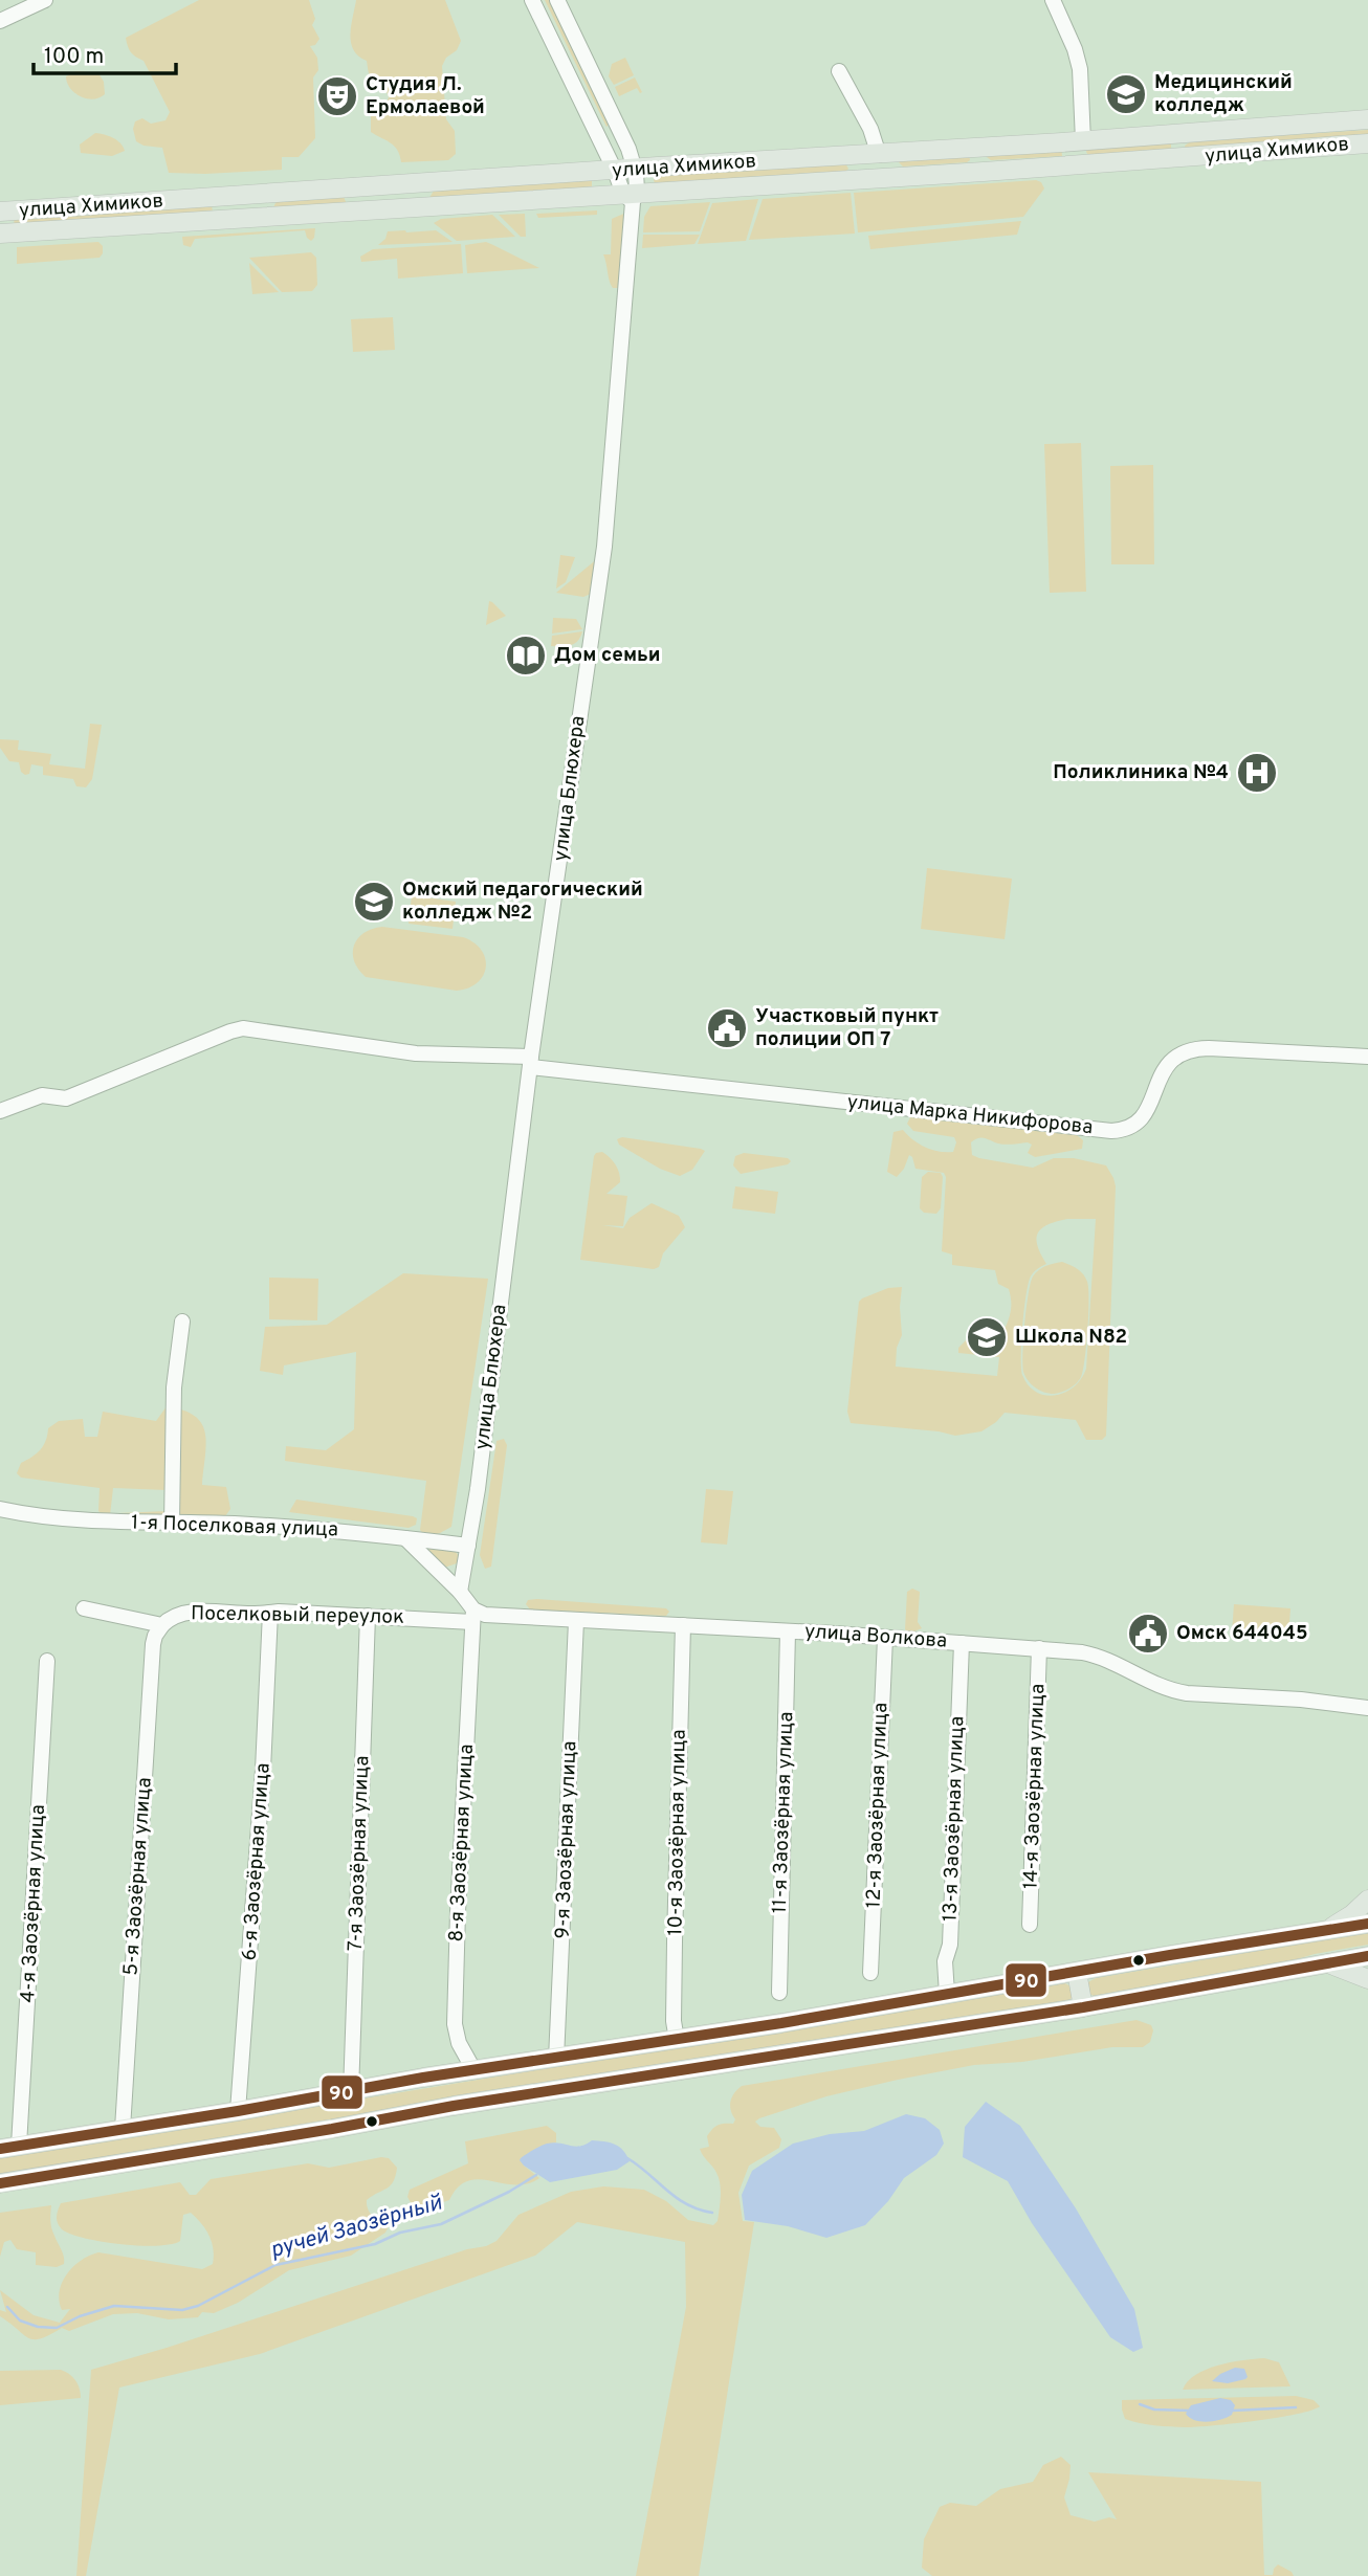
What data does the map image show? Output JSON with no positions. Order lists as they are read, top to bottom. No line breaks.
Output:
{"streets":{"main road":["улица Химиков"],"street":["улица Блюхера","улица Марка Никифорова","1-я Поселковая улица","Поселковый переулок","улица Волкова","14-я Заозёрная улица","12-я Заозёрная улица","11-я Заозёрная улица","13-я Заозёрная улица","10-я Заозёрная улица","9-я Заозёрная улица","8-я Заозёрная улица","7-я Заозёрная улица","6-я Заозёрная улица","5-я Заозёрная улица","4-я Заозёрная улица"]},"crossings":[["улица Химиков","улица Блюхера"],["улица Блюхера","улица Марка Никифорова"],["улица Блюхера","1-я Поселковая улица"],["Поселковый переулок","улица Волкова"],["Поселковый переулок","8-я Заозёрная улица"],["Поселковый переулок","7-я Заозёрная улица"],["Поселковый переулок","6-я Заозёрная улица"],["Поселковый переулок","5-я Заозёрная улица"],["улица Волкова","14-я Заозёрная улица"],["улица Волкова","12-я Заозёрная улица"],["улица Волкова","11-я Заозёрная улица"],["улица Волкова","13-я Заозёрная улица"],["улица Волкова","10-я Заозёрная улица"],["улица Волкова","9-я Заозёрная улица"],["улица Волкова","8-я Заозёрная улица"]],"water":["ручей Заозёрный"],"places":{"school or university":["Медицинский колледж","Омский педагогический колледж №2","Школа N82"],"theatre":["Студия Л. Ермолаевой"],"library":["Дом семьи"],"hospital":["Поликлиника №4"],"public building":["Участковый пункт полиции ОП 7","Омск 644045"]},"lines":["transit line 90"],"scale_bar":"100 m"}
